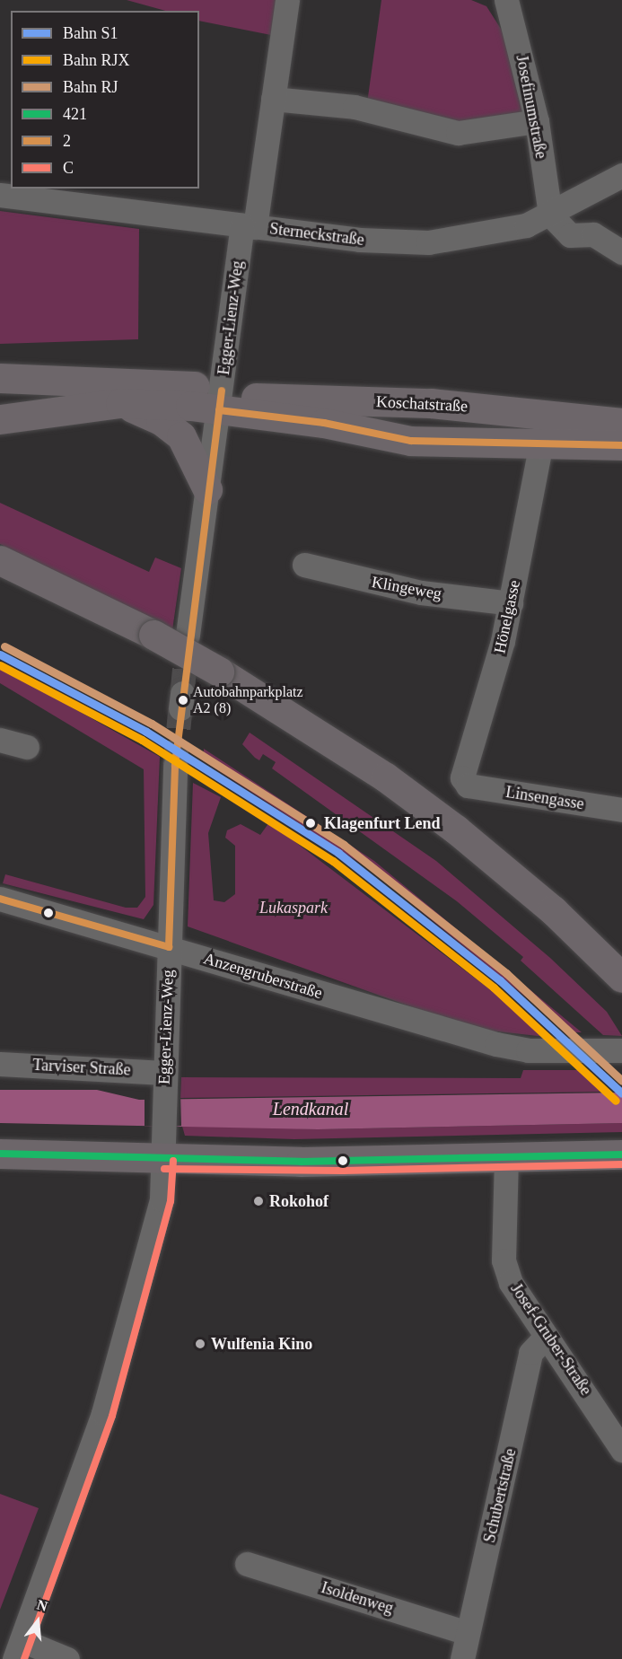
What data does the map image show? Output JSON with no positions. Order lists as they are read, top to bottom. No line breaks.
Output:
{"streets":{"main road":["Koschatstraße"],"street":["Josefinumstraße","Sterneckstraße","Egger-Lienz-Weg","Klingeweg","Hönelgasse","Linsengasse","Anzengruberstraße","Tarviser Straße","Josef-Gruber-Straße","Schubertstraße","Isoldenweg"]},"crossings":[["Josefinumstraße","Sterneckstraße"],["Sterneckstraße","Egger-Lienz-Weg"],["Egger-Lienz-Weg","Koschatstraße"],["Egger-Lienz-Weg","Anzengruberstraße"],["Egger-Lienz-Weg","Tarviser Straße"],["Koschatstraße","Hönelgasse"],["Klingeweg","Hönelgasse"],["Hönelgasse","Linsengasse"],["Josef-Gruber-Straße","Schubertstraße"],["Schubertstraße","Isoldenweg"]],"water":["Lendkanal"],"parks":["Lukaspark"],"places":["Autobahnparkplatz A2 (8)","Klagenfurt Lend","Rokohof","Wulfenia Kino"],"lines":["transit line 2","rail line RJ","rail line S1","rail line RJX","transit line 421","transit line C"],"legend":["Bahn S1","Bahn RJX","Bahn RJ","421","2","C"],"north":"top"}
